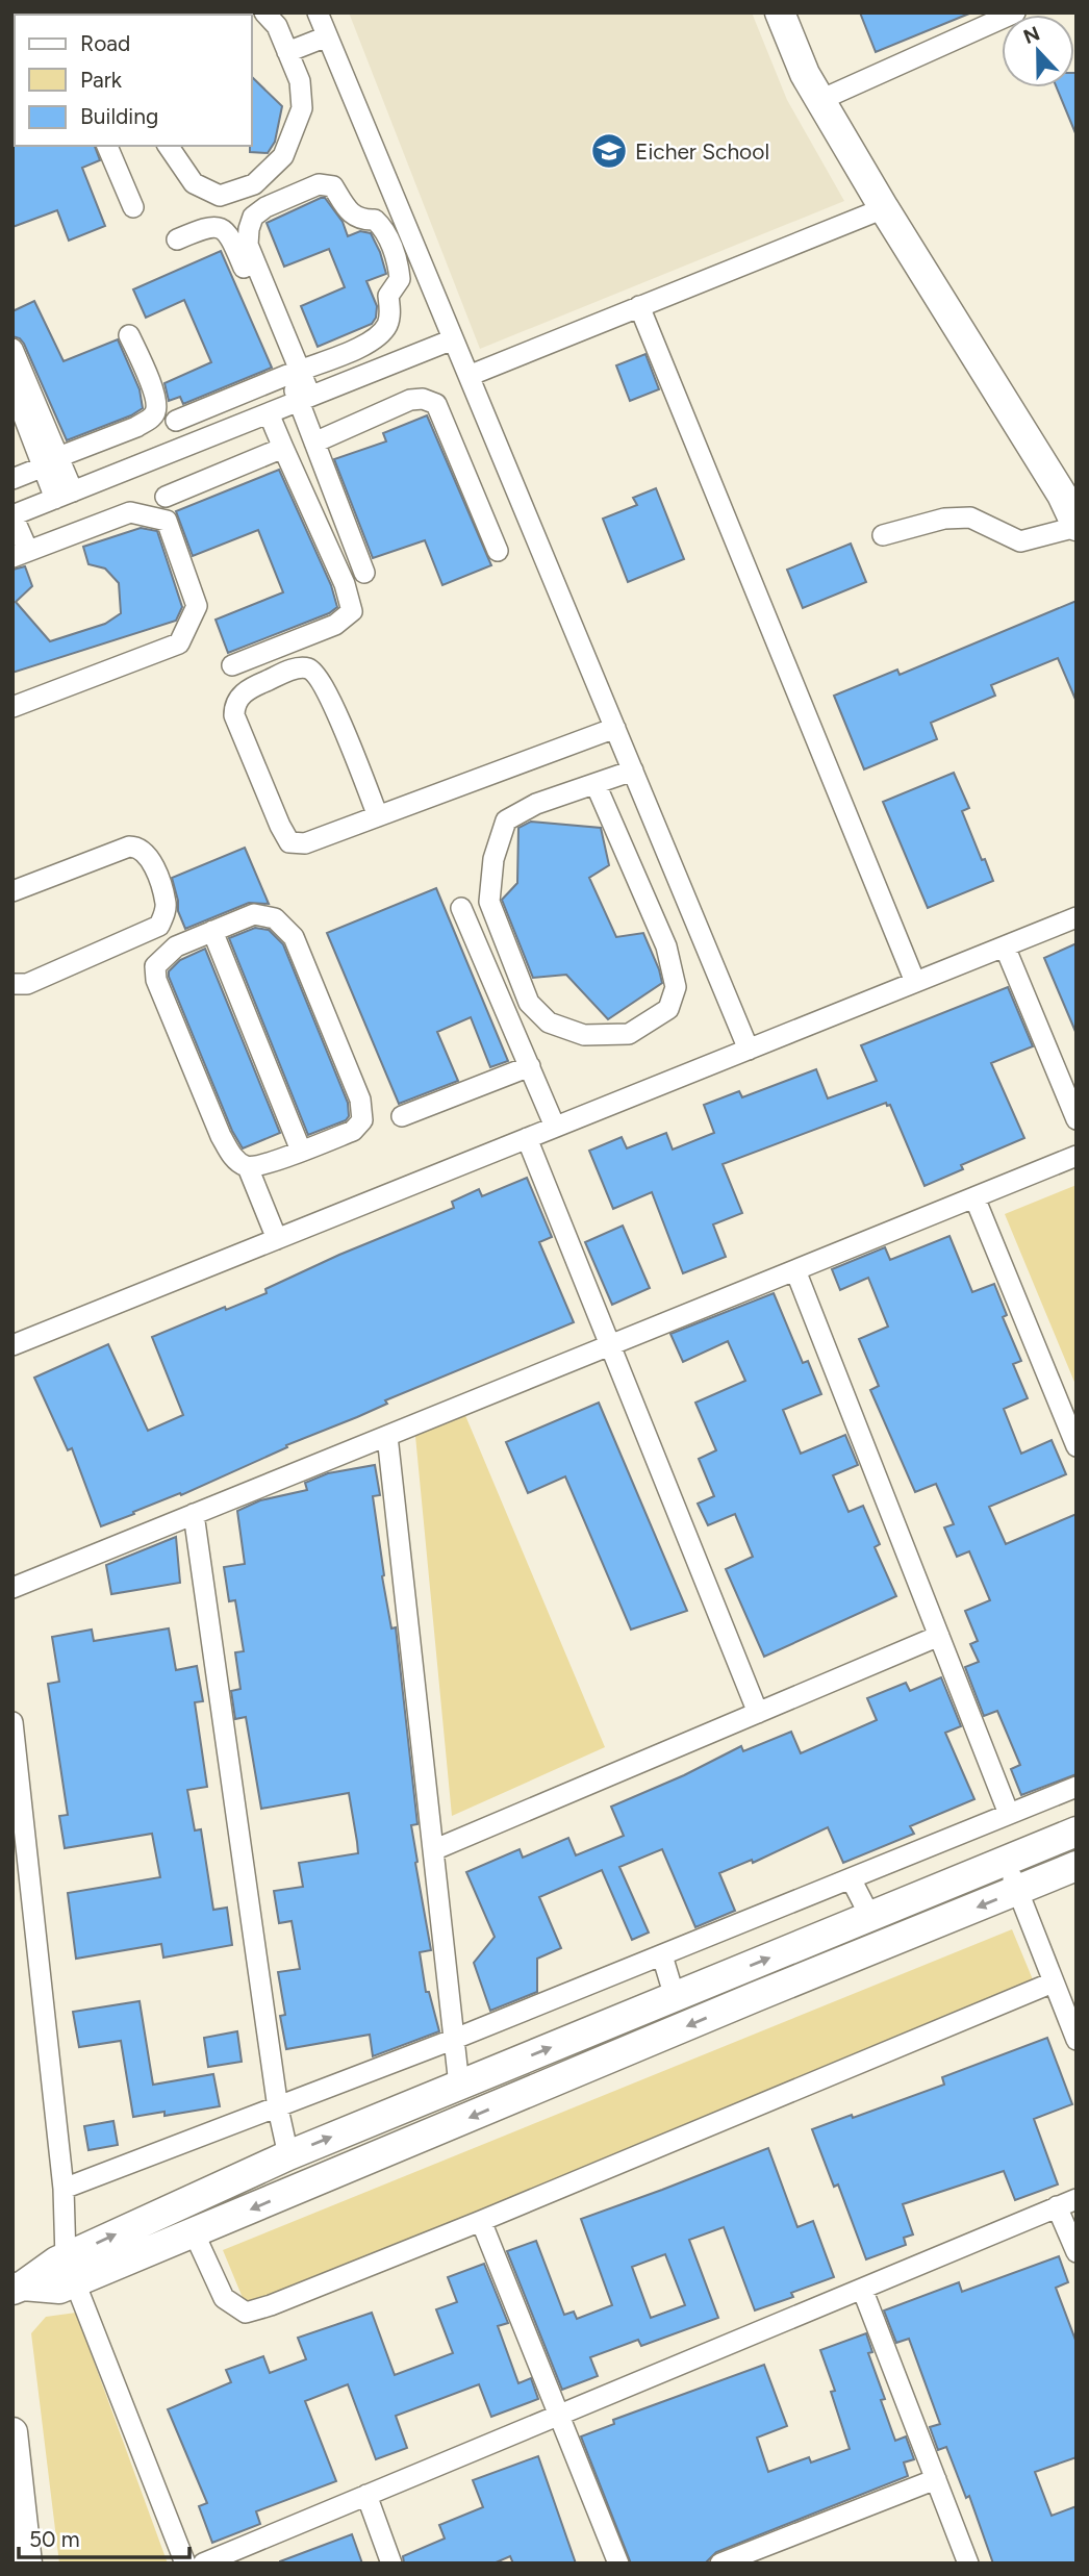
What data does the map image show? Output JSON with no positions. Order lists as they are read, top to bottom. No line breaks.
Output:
{"places":{"school or university":["Eicher School"]},"legend":["Road","Park","Building"],"scale_bar":"50 m","north":"top"}
